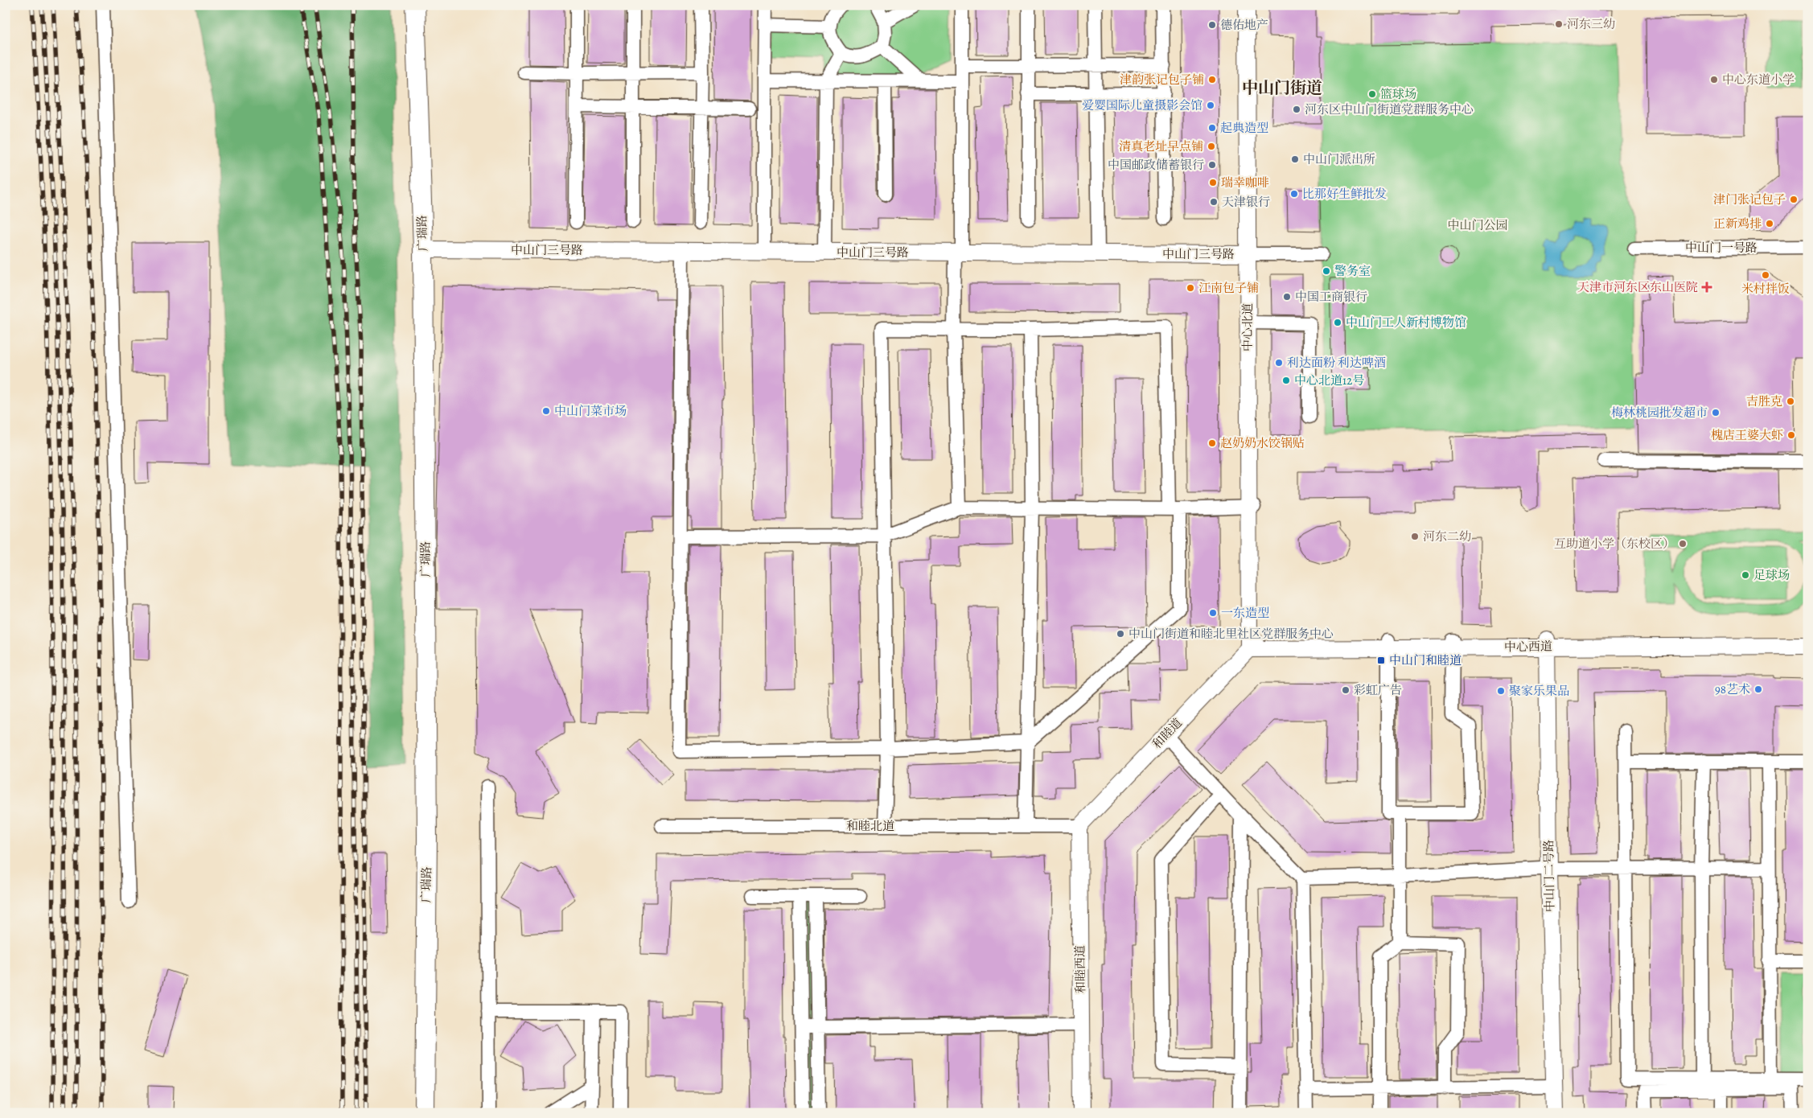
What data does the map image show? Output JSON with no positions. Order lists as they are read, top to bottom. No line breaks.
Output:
{"streets":{"main road":["广瑞路"],"street":["中山门一号路","中山门三号路","中心北道","中心西道","和睦道","和睦北道","中山门二号路","和睦西道"]},"crossings":[["广瑞路","中山门三号路"],["中山门三号路","中心北道"],["中心北道","中心西道"],["中心北道","和睦道"],["中心西道","和睦道"],["中心西道","中山门二号路"],["和睦道","和睦北道"],["和睦道","和睦西道"],["和睦北道","和睦西道"]],"districts":["中山门街道"],"parks":["中山门公园"],"places":{"other":["河东三幼","德佑地产","津韵张记包子铺","中心东道小学","篮球场","爱婴国际儿童摄影会馆","河东区中山门街道党群服务中心","起典造型","清真老址早点铺","中山门派出所","中国邮政储蓄银行","瑞幸咖啡","比那好生鲜批发","津门张记包子","天津银行","正新鸡排","警务室","米村拌饭","江南包子铺","中国工商银行","中山门工人新村博物馆","利达面粉 利达啤酒","中心北道12号","吉胜克","中山门菜市场","梅林桃园批发超市","槐店王婆大虾","赵奶奶水饺锅贴","河东二幼","互助道小学（东校区）","足球场","一东造型","中山门街道和睦北里社区党群服务中心","98艺术","彩虹广告","聚家乐果品"],"health":["天津市河东区东山医院"],"transit":["中山门和睦道"]}}
